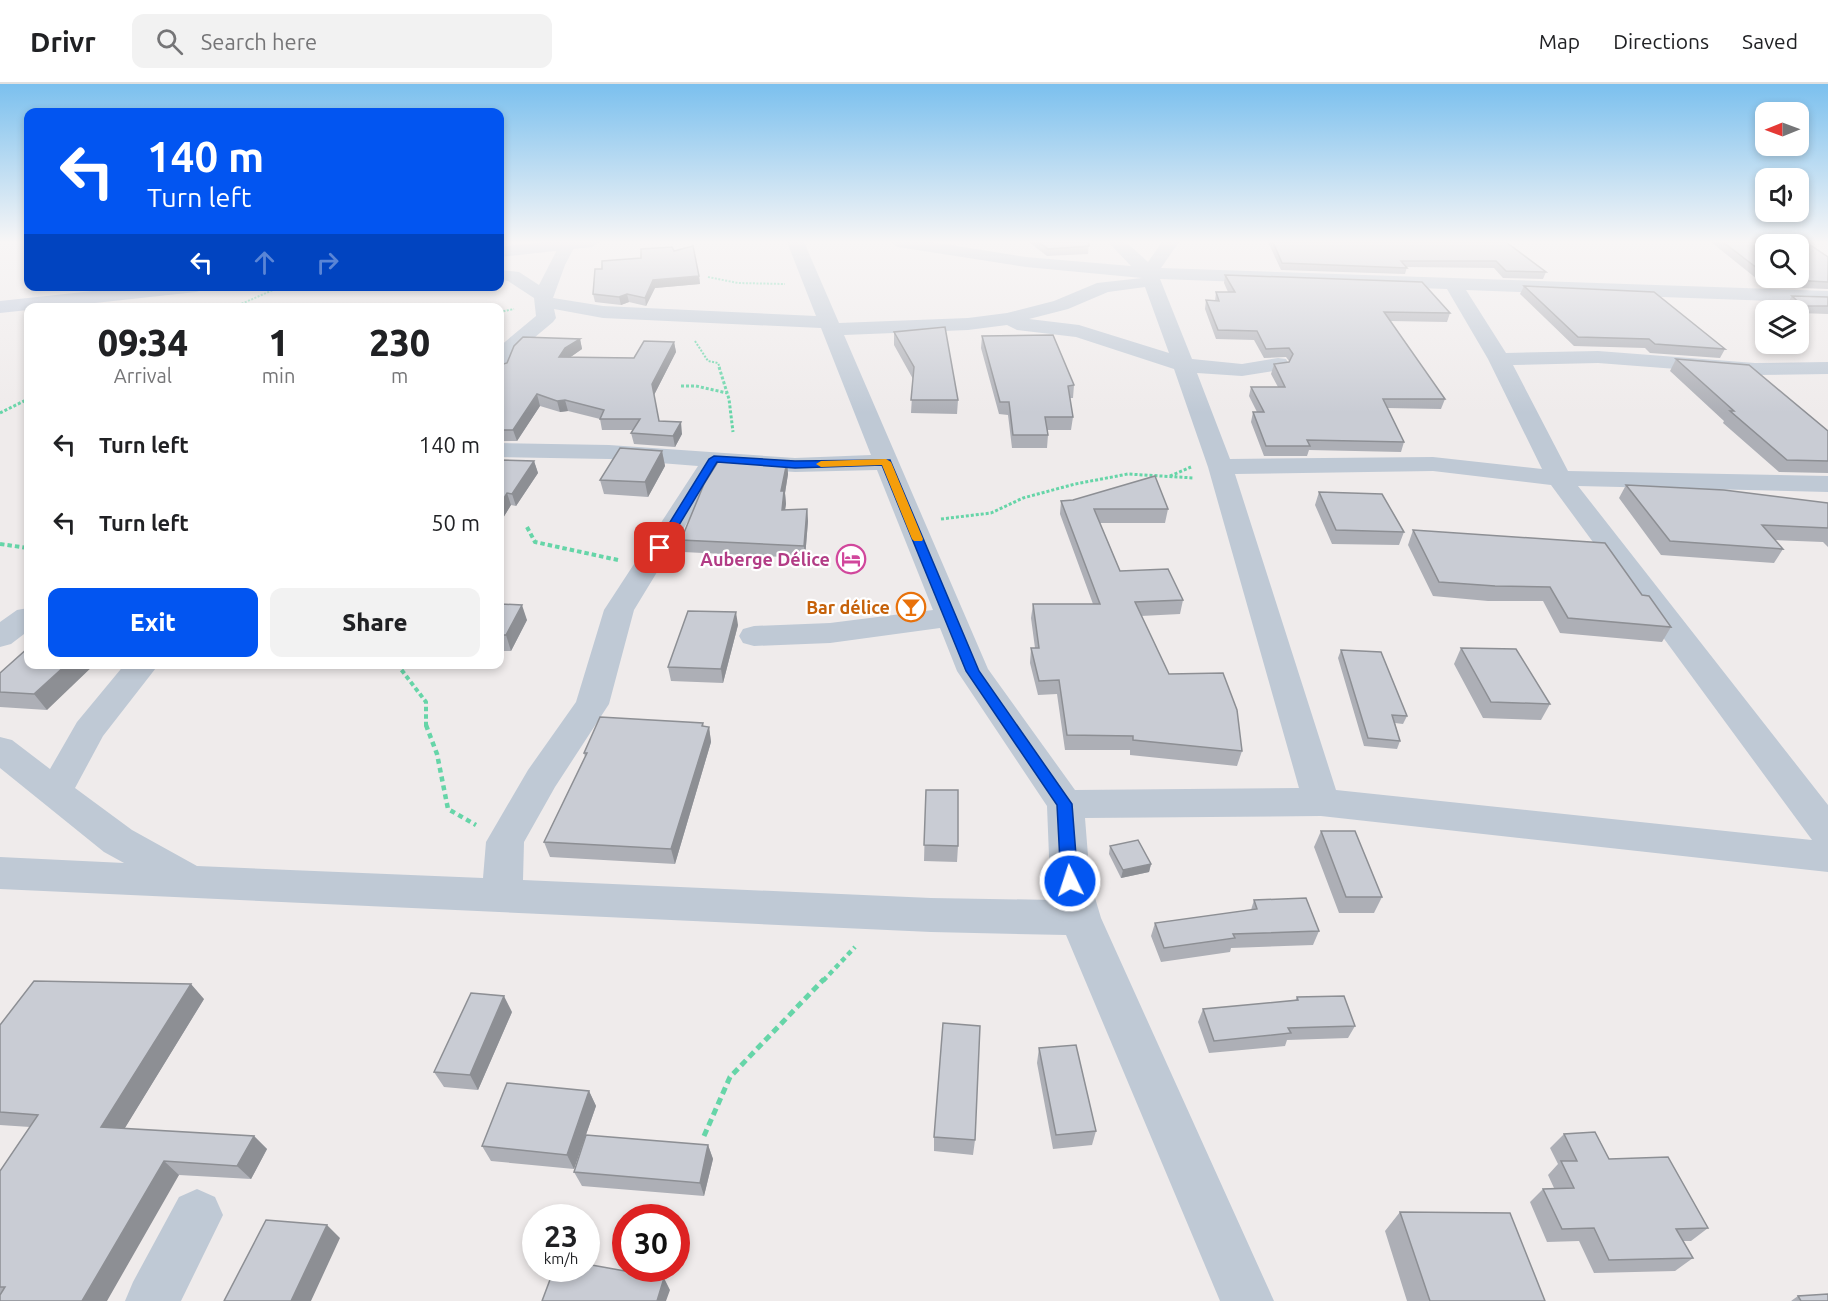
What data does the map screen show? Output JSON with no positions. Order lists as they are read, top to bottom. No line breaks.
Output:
{"places":{"hotel":["Auberge Délice"],"bar":["Bar délice"]},"north":"left","page":{"header":"Drivr","search":"Search here","nav":["Map","Directions","Saved"],"turn":["140 m","Turn left"],"eta":["09:34","Arrival","1","min","230","m"],"list":[{"name":"Turn left","value":"140 m"},{"name":"Turn left","value":"50 m"}],"buttons":["Exit","Share"],"speed":"23 km/h","limit":"30"}}
